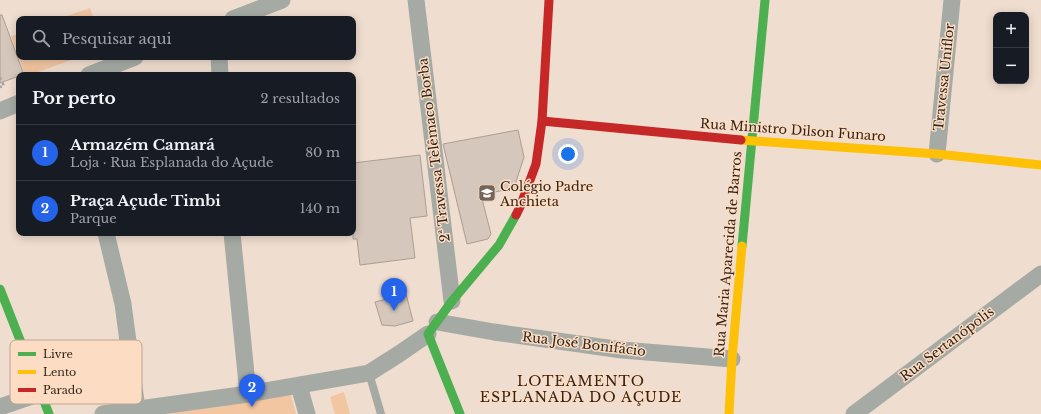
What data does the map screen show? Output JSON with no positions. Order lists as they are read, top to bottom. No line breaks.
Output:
{"streets":{"street":["Travessa Uniflor","Rua Ministro Dilson Funaro","2ª Travessa Telêmaco Borba","Rua Maria Aparecida de Barros","Rua José Bonifácio","Rua Sertanópolis"]},"crossings":[["Travessa Uniflor","Rua Ministro Dilson Funaro"],["Rua Ministro Dilson Funaro","Rua Maria Aparecida de Barros"],["Rua Maria Aparecida de Barros","Rua José Bonifácio"]],"districts":["LOTEAMENTO ESPLANADA DO AÇUDE"],"places":{"school or university":["Colégio Padre Anchieta"]},"legend":["Livre","Lento","Parado"],"page":{"map_buttons":["+","−"],"search":"Pesquisar aqui","heading":["Por perto","2 resultados"],"list":[{"mark":"1","name":"Armazém Camará","note":"Loja · Rua Esplanada do Açude","value":"80 m"},{"mark":"2","name":"Praça Açude Timbi","note":"Parque","value":"140 m"}],"pins":["1","2"]}}
